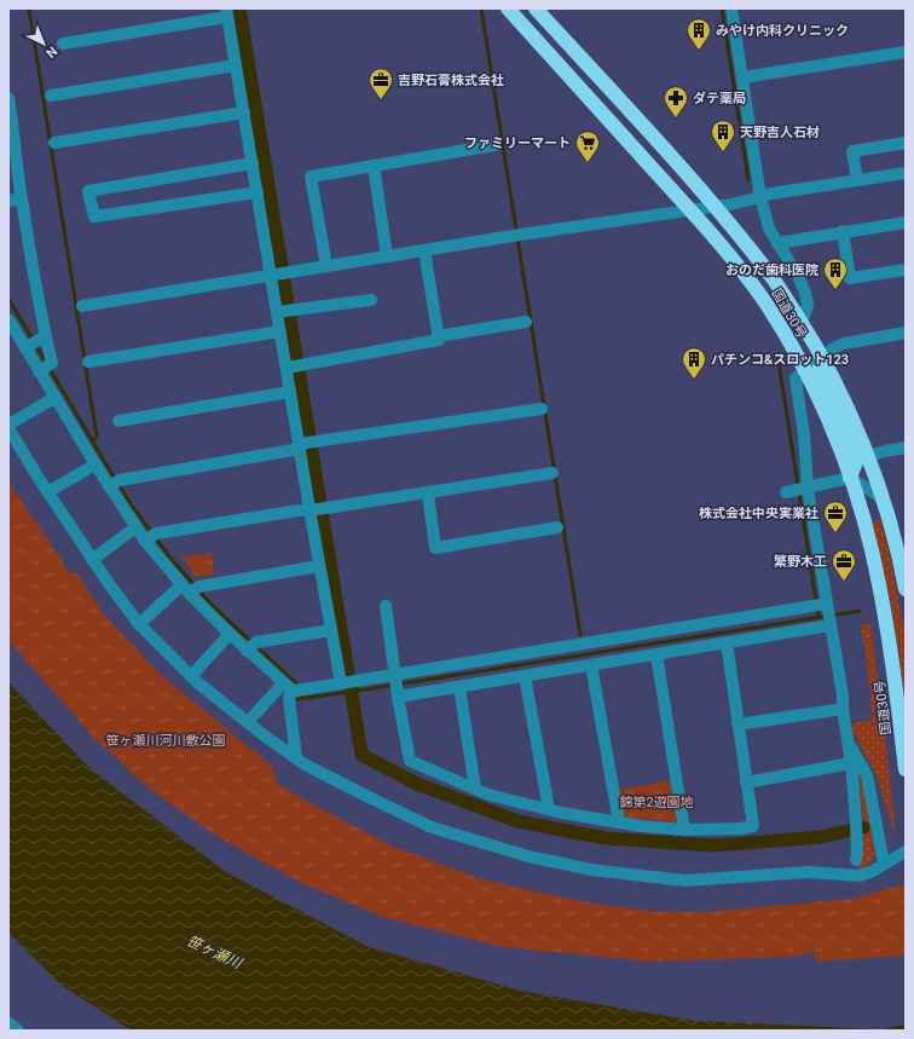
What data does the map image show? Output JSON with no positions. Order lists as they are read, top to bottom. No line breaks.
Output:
{"streets":{"highway":["国道30号"]},"water":["笹ヶ瀬川"],"parks":["笹ヶ瀬川河川敷公園","錦第2遊園地"],"places":{"building":["みやけ内科クリニック","天野吉人石材","おのだ歯科医院","パチンコ&スロット123"],"office":["吉野石膏株式会社","株式会社中央実業社","繁野木工"],"pharmacy":["ダテ薬局"],"supermarket":["ファミリーマート"]},"north":"bottom right"}
